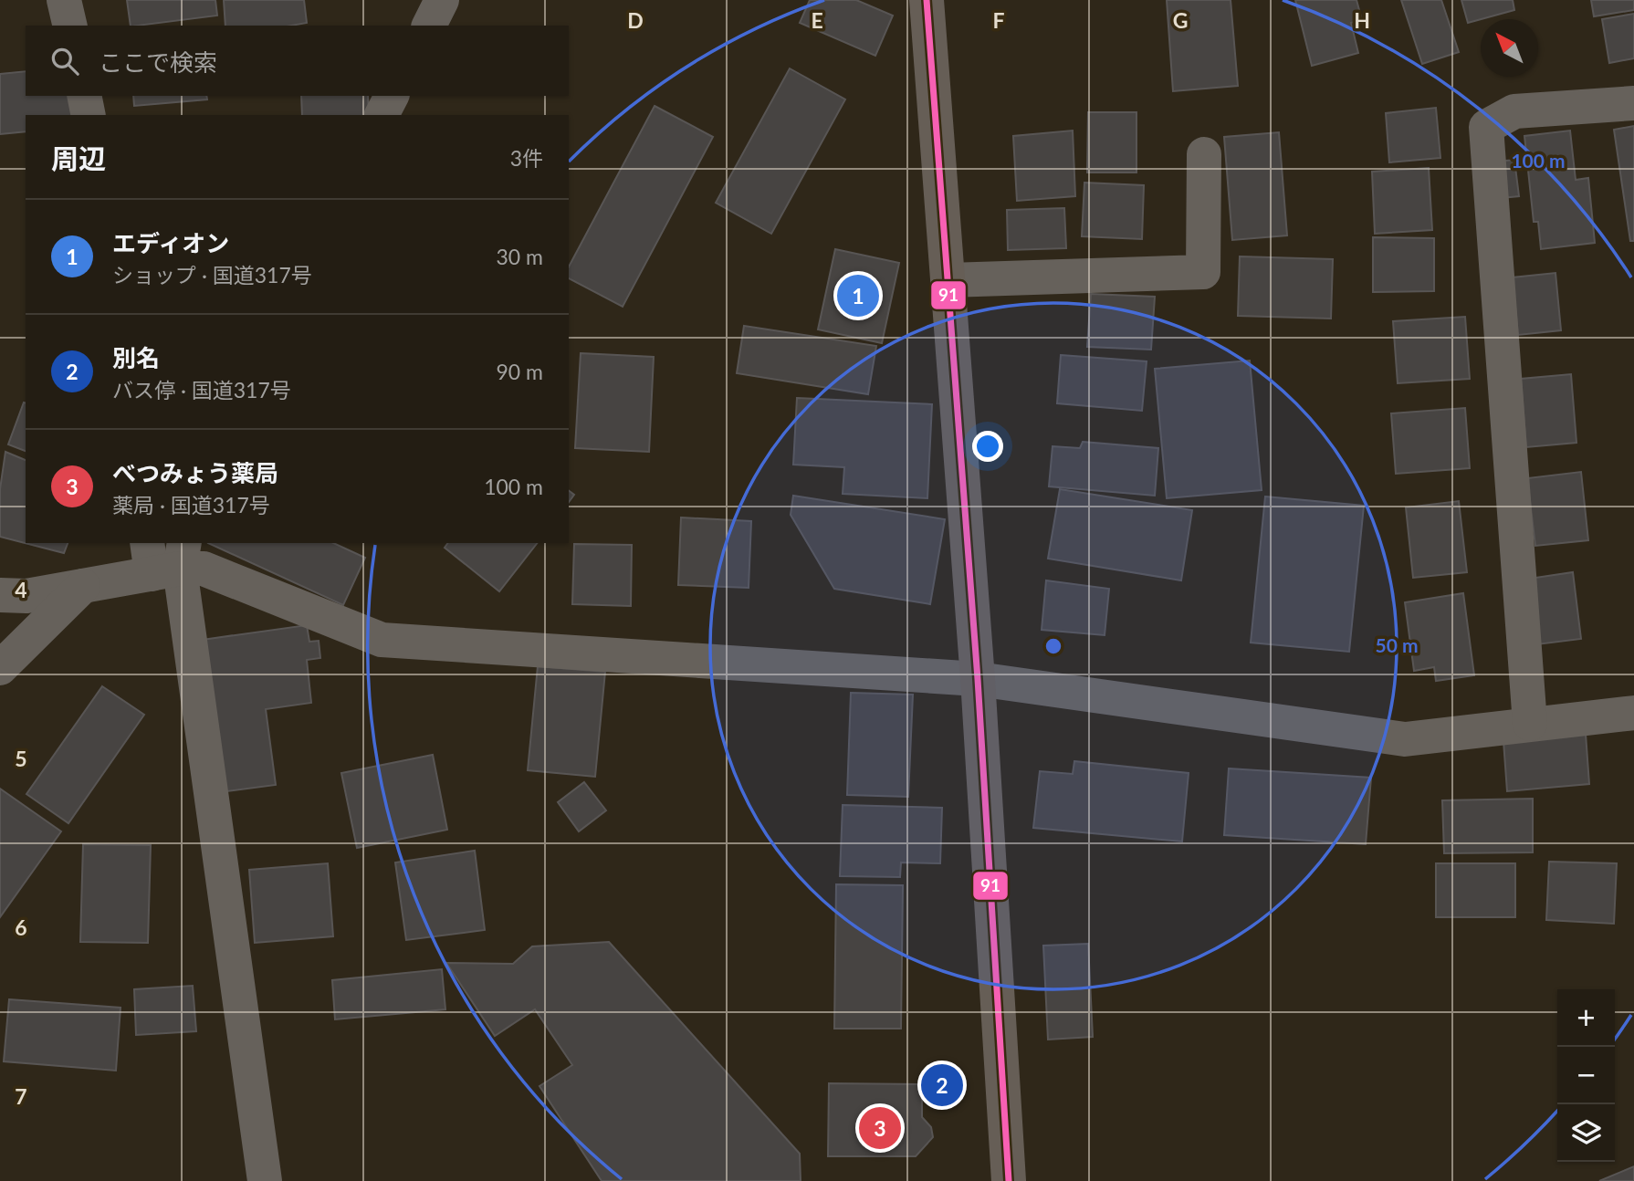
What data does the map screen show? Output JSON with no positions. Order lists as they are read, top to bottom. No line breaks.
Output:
{"lines":["transit line 91"],"north":"top left","page":{"search":"ここで検索","heading":["周辺","3件"],"list":[{"mark":"1","name":"エディオン","note":"ショップ · 国道317号","value":"30 m"},{"mark":"2","name":"別名","note":"バス停 · 国道317号","value":"90 m"},{"mark":"3","name":"べつみょう薬局","note":"薬局 · 国道317号","value":"100 m"}],"pins":["1","2","3"],"map_buttons":["+","−"]},"grid":{"columns":["D","E","F","G","H"],"rows":["4","5","6","7"]},"rings":["100 m","50 m"]}
